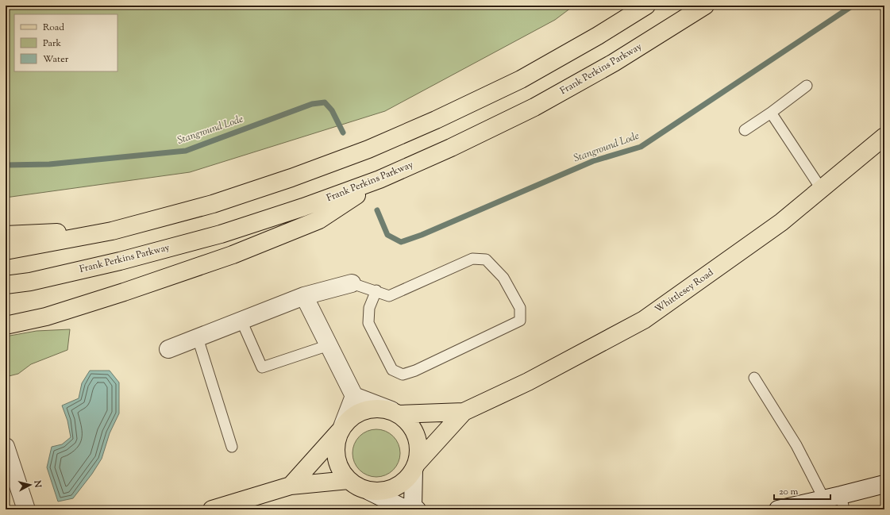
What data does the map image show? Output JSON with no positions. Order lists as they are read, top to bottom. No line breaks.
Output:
{"streets":{"main road":["Frank Perkins Parkway","Whittlesey Road"]},"water":["Stanground Lode"],"legend":["Road","Park","Water"],"scale_bar":"20 m","north":"right"}
